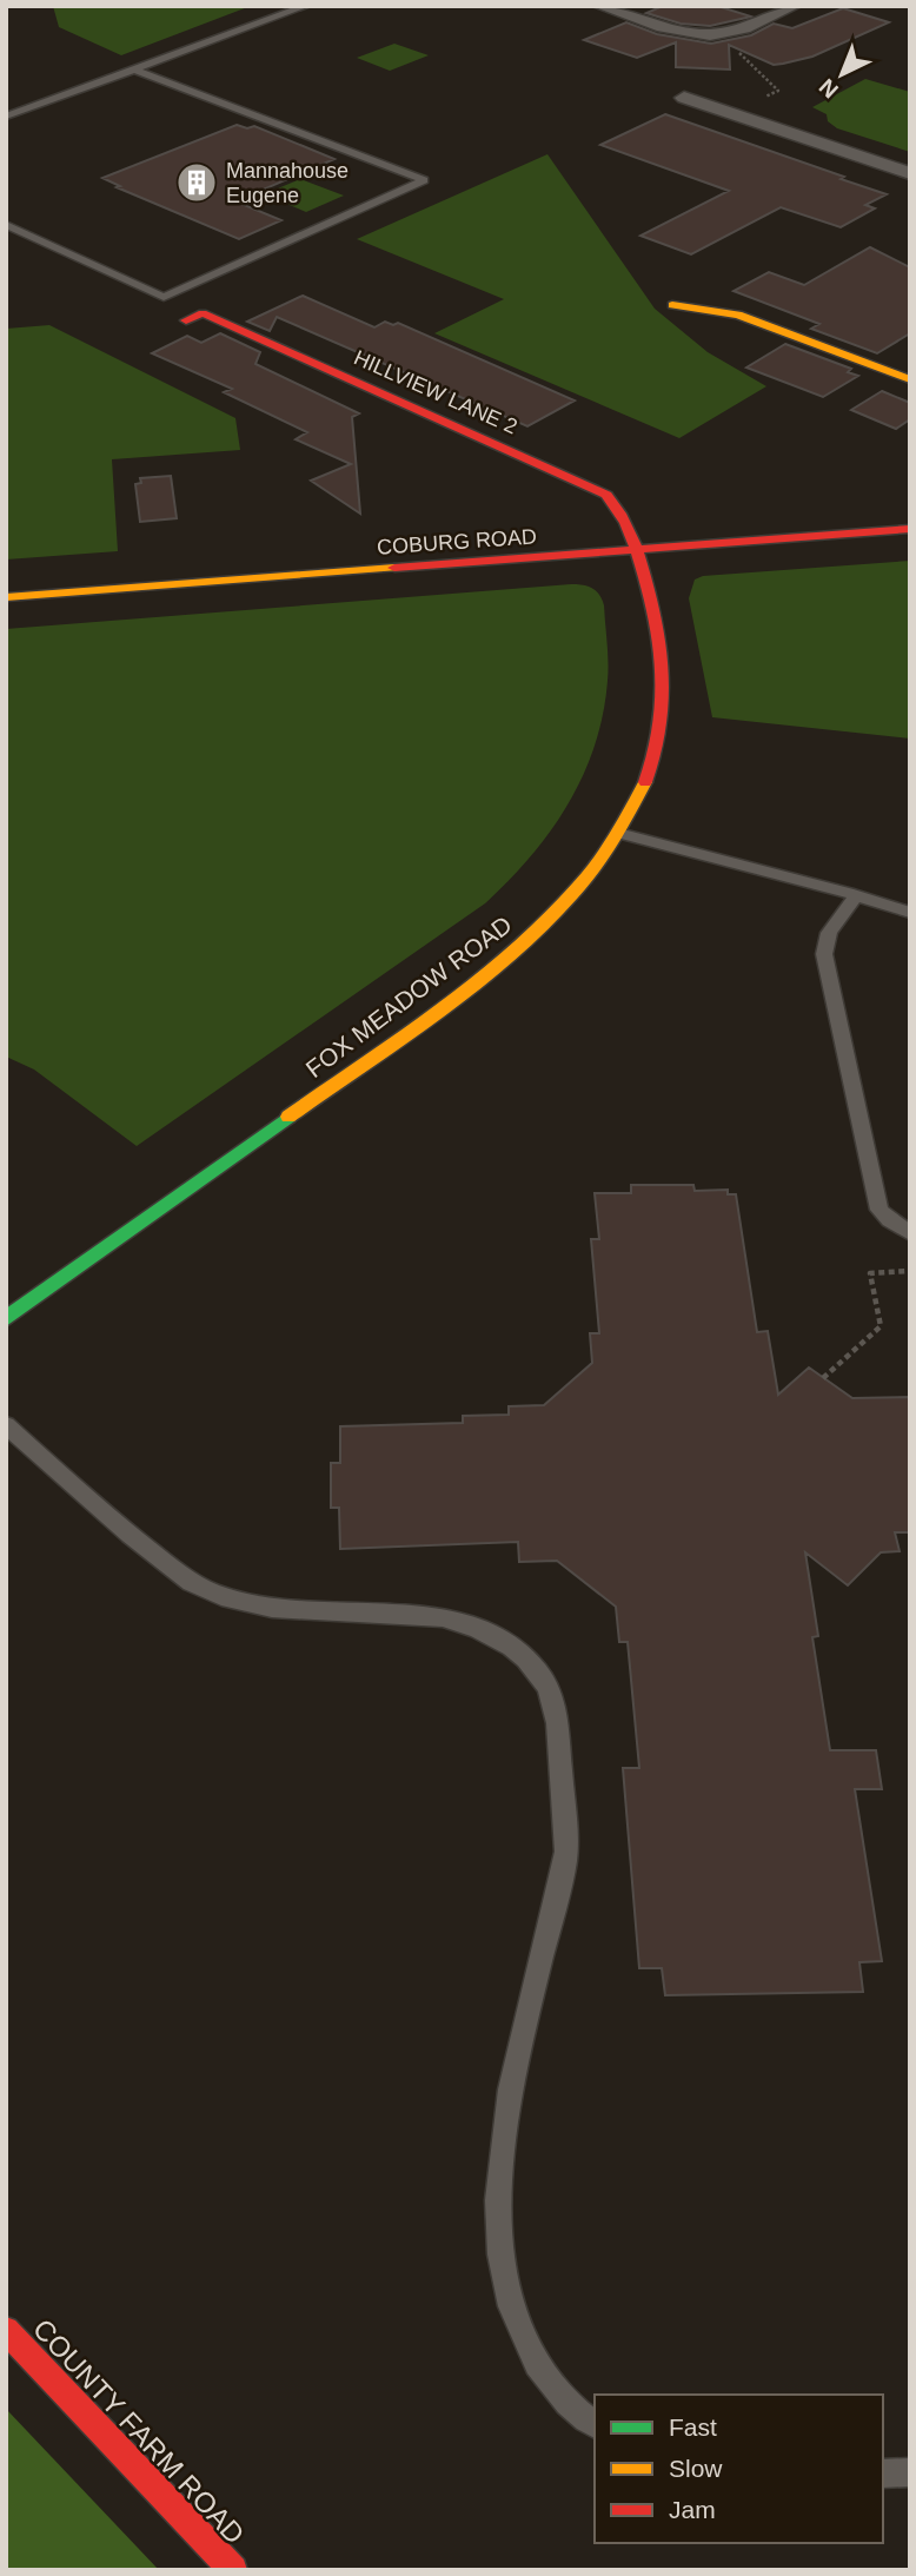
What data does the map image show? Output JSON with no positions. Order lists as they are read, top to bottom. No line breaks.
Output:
{"streets":{"street":["HILLVIEW LANE 2","COBURG ROAD","FOX MEADOW ROAD","COUNTY FARM ROAD"]},"crossings":[["HILLVIEW LANE 2","COBURG ROAD"],["HILLVIEW LANE 2","FOX MEADOW ROAD"],["COBURG ROAD","FOX MEADOW ROAD"]],"places":{"building":["Mannahouse Eugene"]},"legend":["Fast","Slow","Jam"],"north":"bottom left"}
